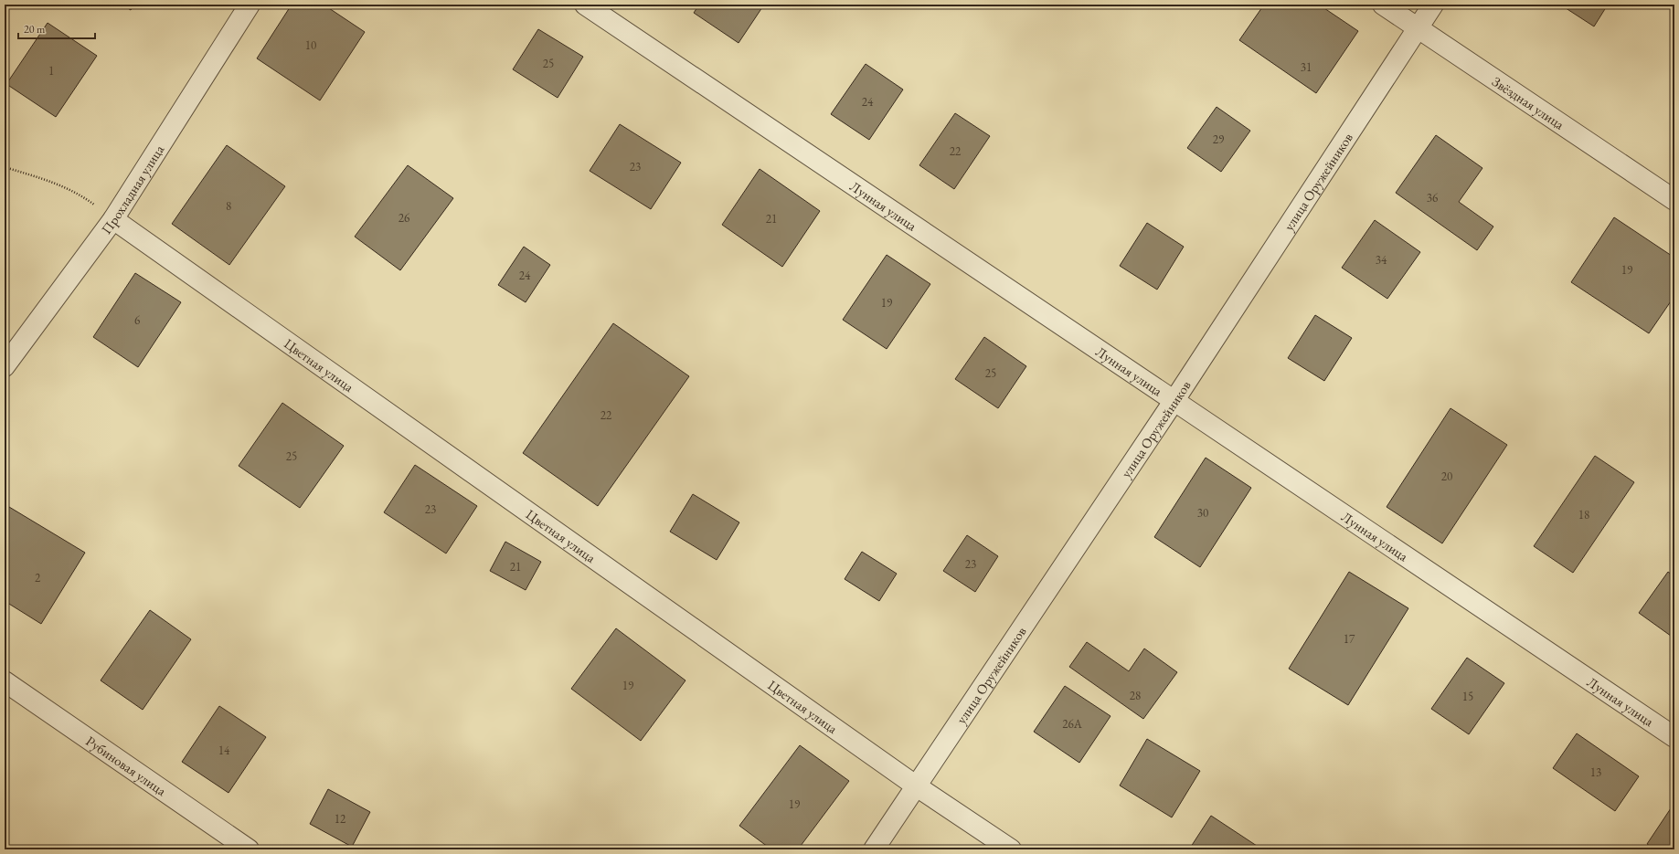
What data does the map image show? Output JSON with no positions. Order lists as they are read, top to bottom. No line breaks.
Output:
{"streets":{"street":["Звёздная улица","улица Оружейников","Прохладная улица","Лунная улица","Цветная улица","Рубиновая улица"]},"crossings":[["Звёздная улица","улица Оружейников"],["улица Оружейников","Лунная улица"],["улица Оружейников","Цветная улица"],["Прохладная улица","Цветная улица"]],"house_numbers":["10","25","31","1","24","29","22","23","36","8","26","21","34","19","24","19","6","25","22","25","20","23","30","18","23","21","2","17","19","28","15","26А","14","13","19","12"],"scale_bar":"20 m"}
